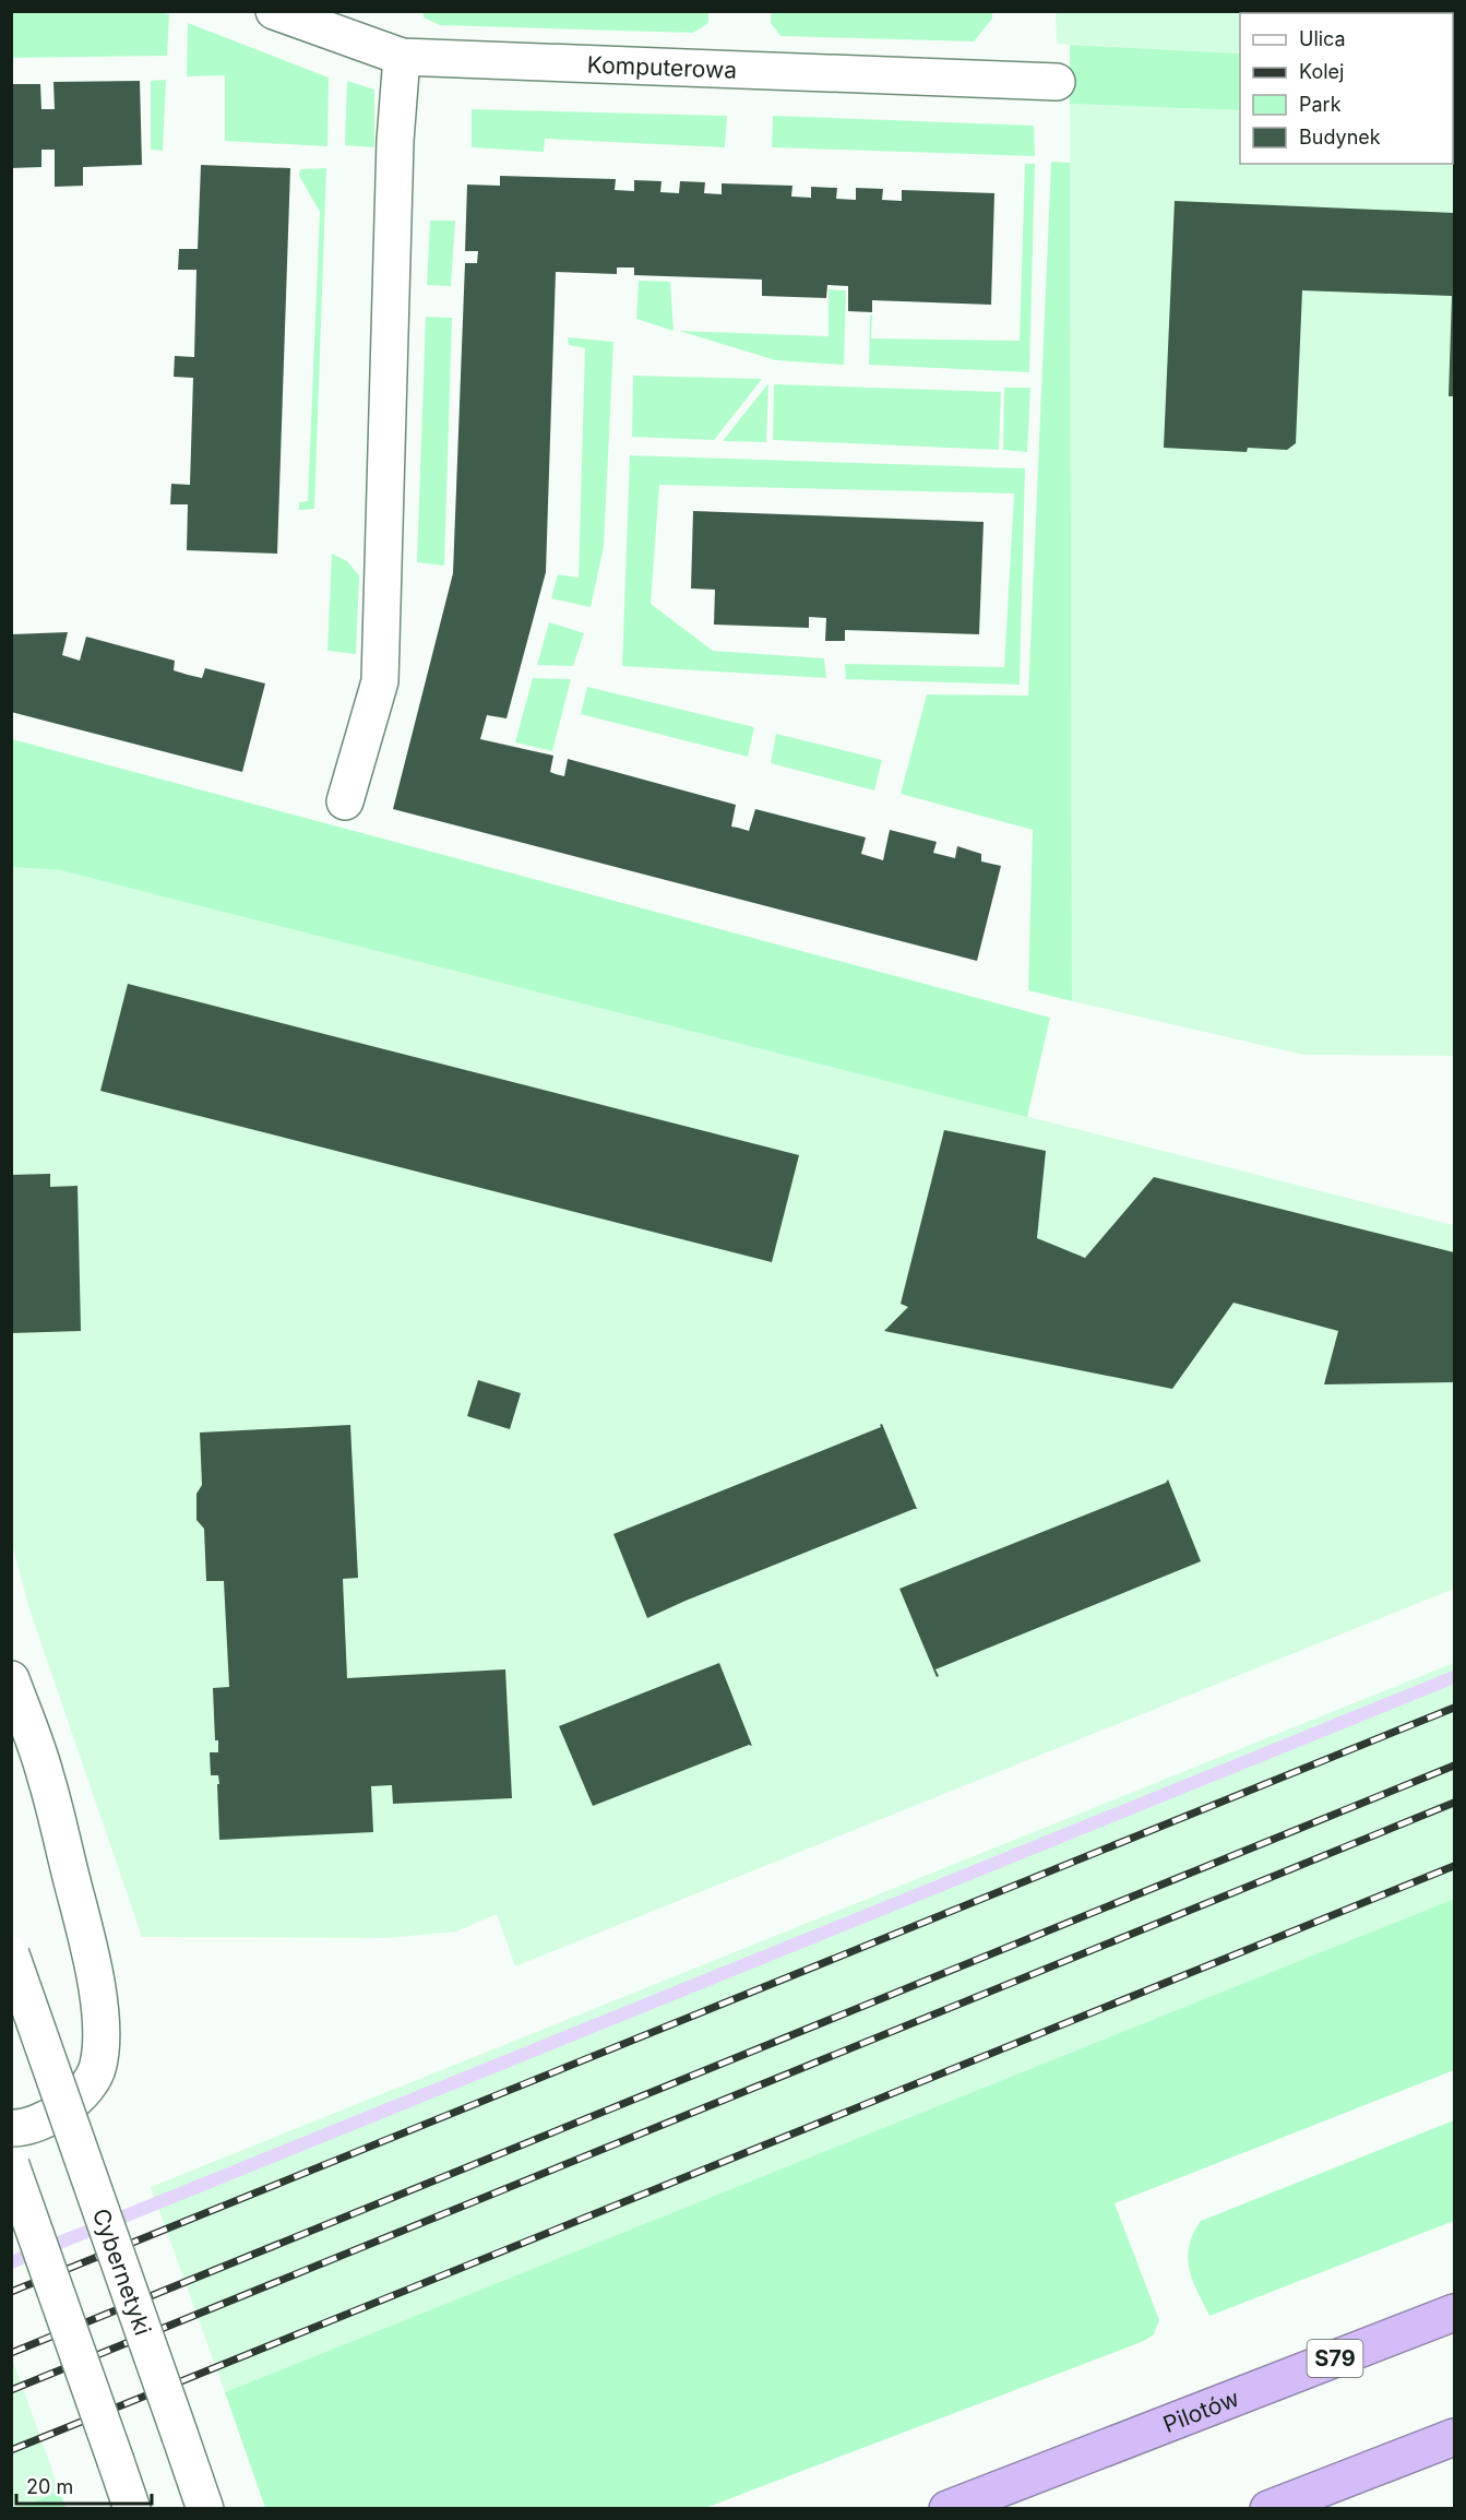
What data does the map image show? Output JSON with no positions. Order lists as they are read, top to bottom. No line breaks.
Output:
{"streets":{"highway":["S79","Pilotów"],"street":["Komputerowa","Cybernetyki"]},"legend":["Ulica","Kolej","Park","Budynek"],"scale_bar":"20 m"}
